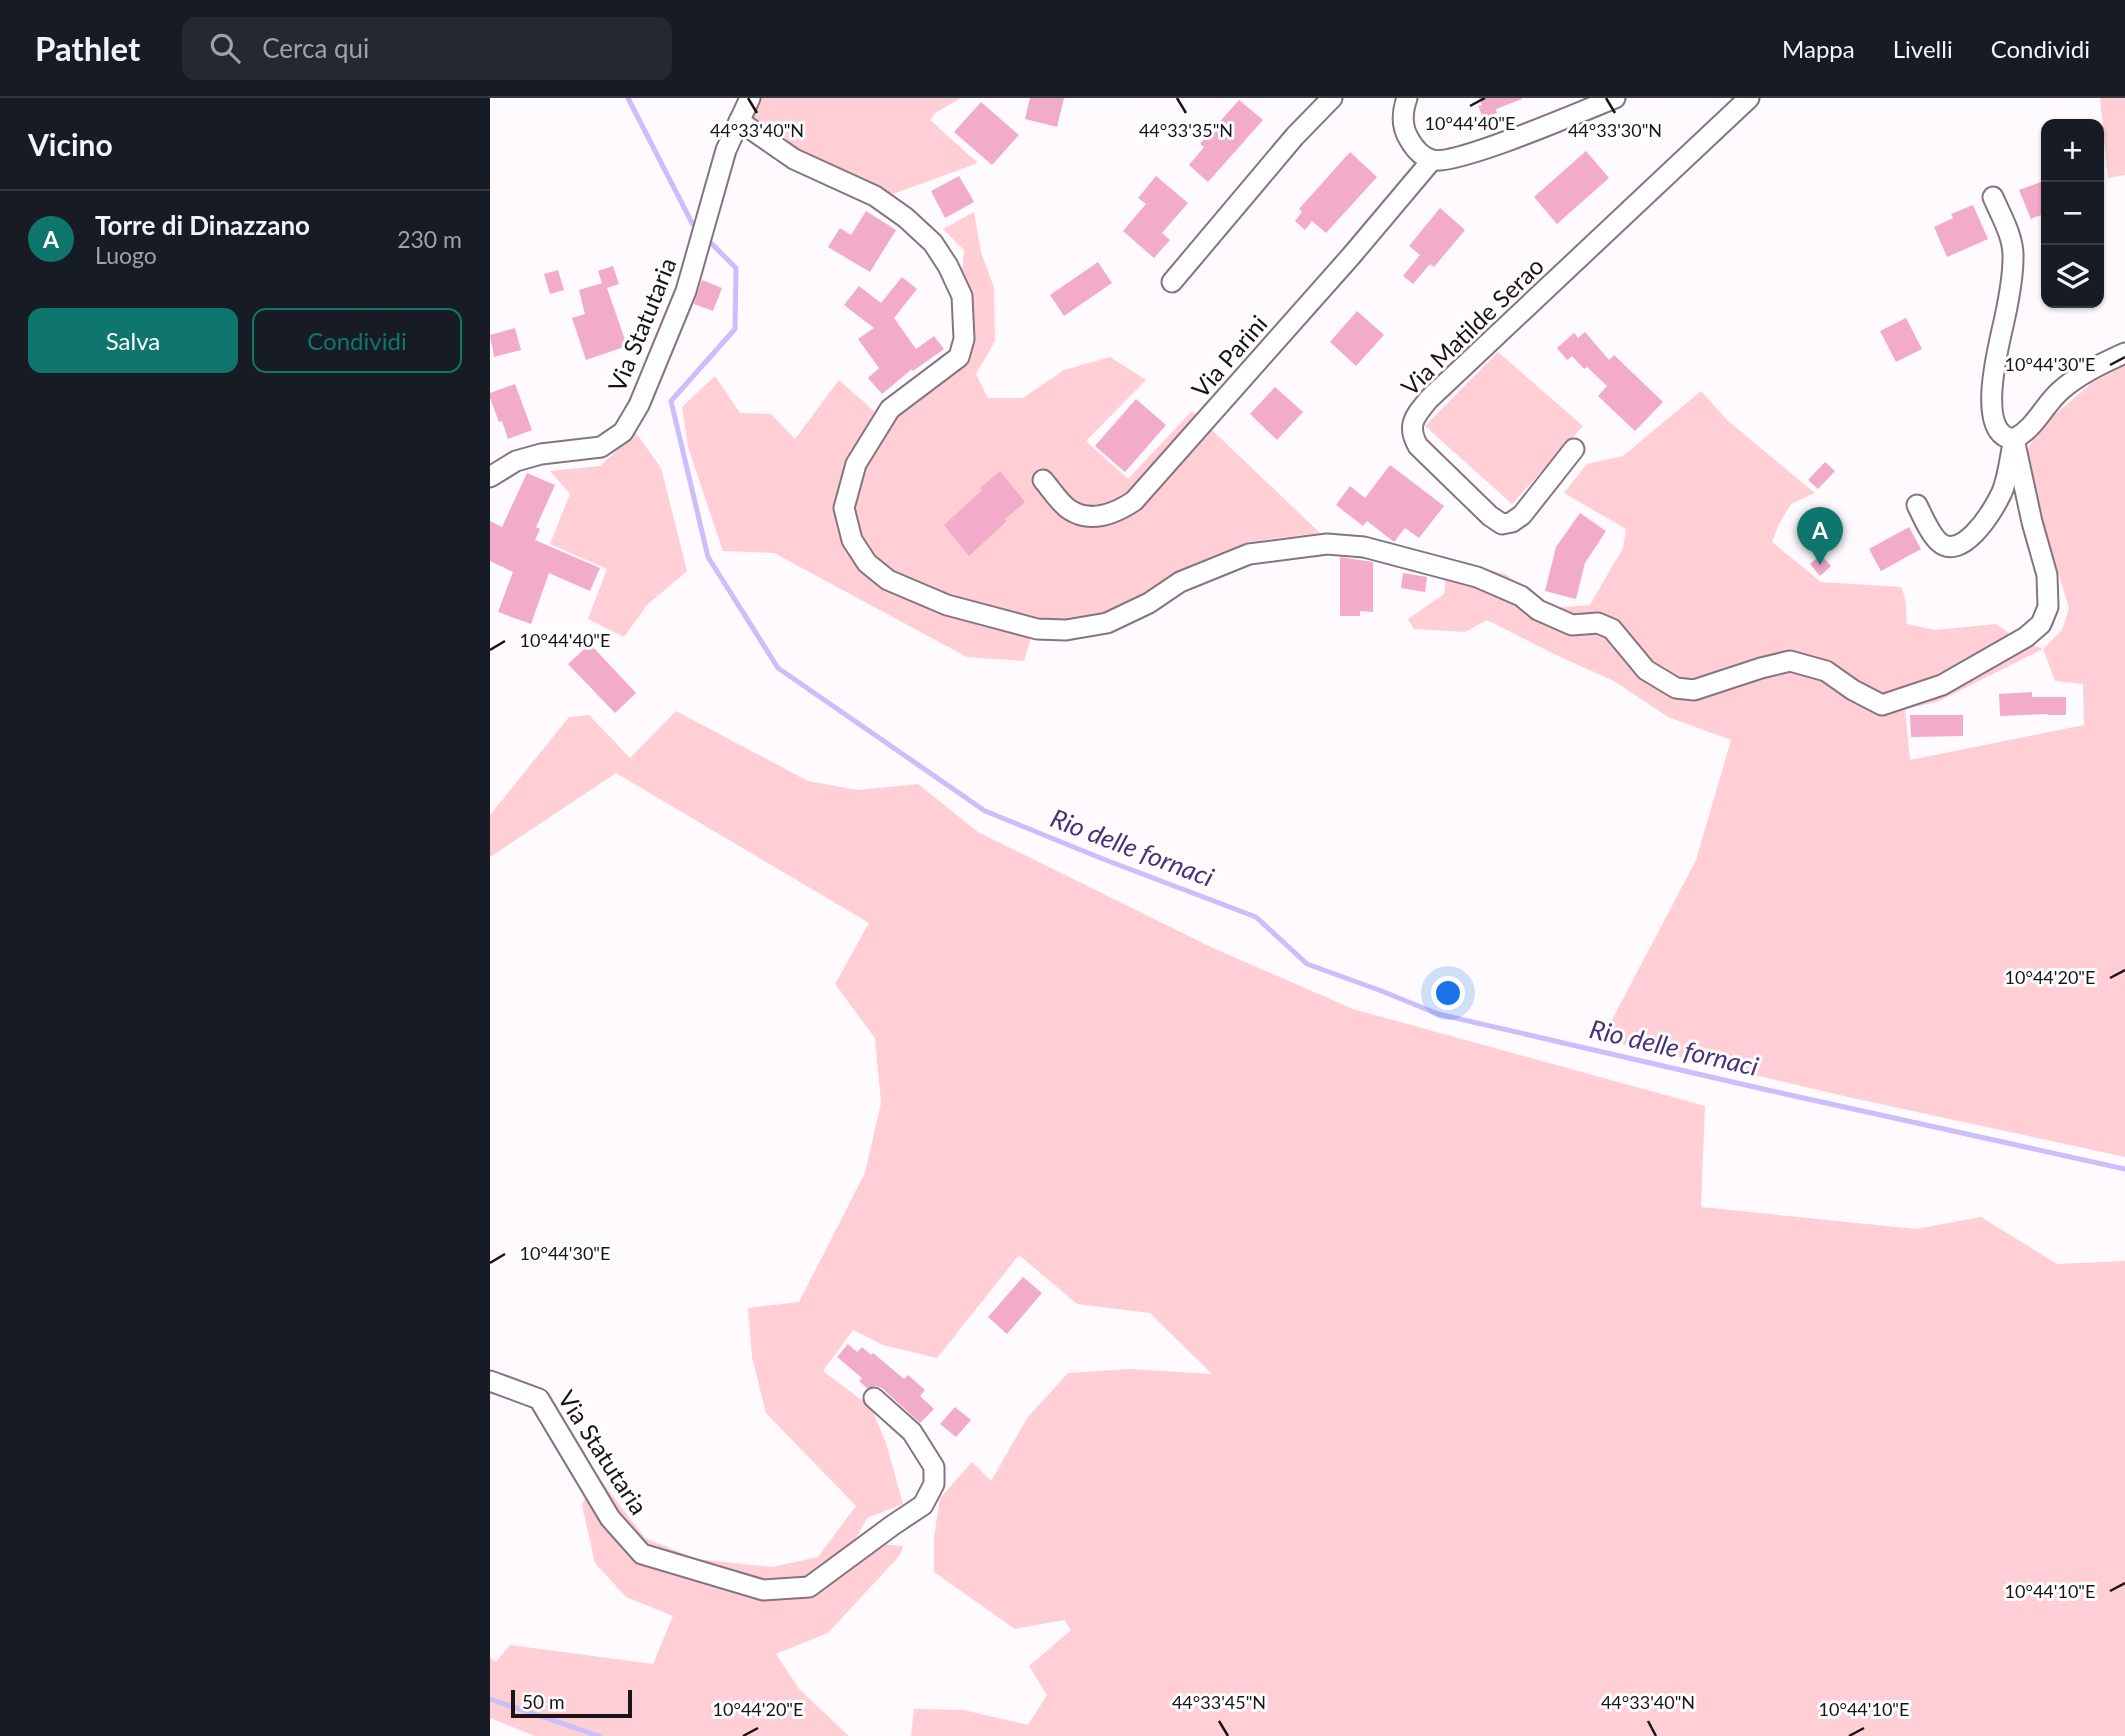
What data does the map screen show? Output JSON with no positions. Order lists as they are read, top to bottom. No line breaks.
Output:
{"streets":{"street":["Via Statutaria","Via Matilde Serao","Via Parini"]},"water":["Rio delle fornaci"],"scale_bar":"50 m","page":{"header":"Pathlet","search":"Cerca qui","nav":["Mappa","Livelli","Condividi"],"heading":"Vicino","map_buttons":["+","−"],"list":[{"mark":"A","name":"Torre di Dinazzano","note":"Luogo","value":"230 m"}],"buttons":["Salva","Condividi"],"pins":"A","scale":"50 m"},"coordinates":["10°44'40\"E","44°33'40\"N","44°33'35\"N","44°33'30\"N","10°44'30\"E","10°44'20\"E","10°44'10\"E","44°33'45\"N"]}
